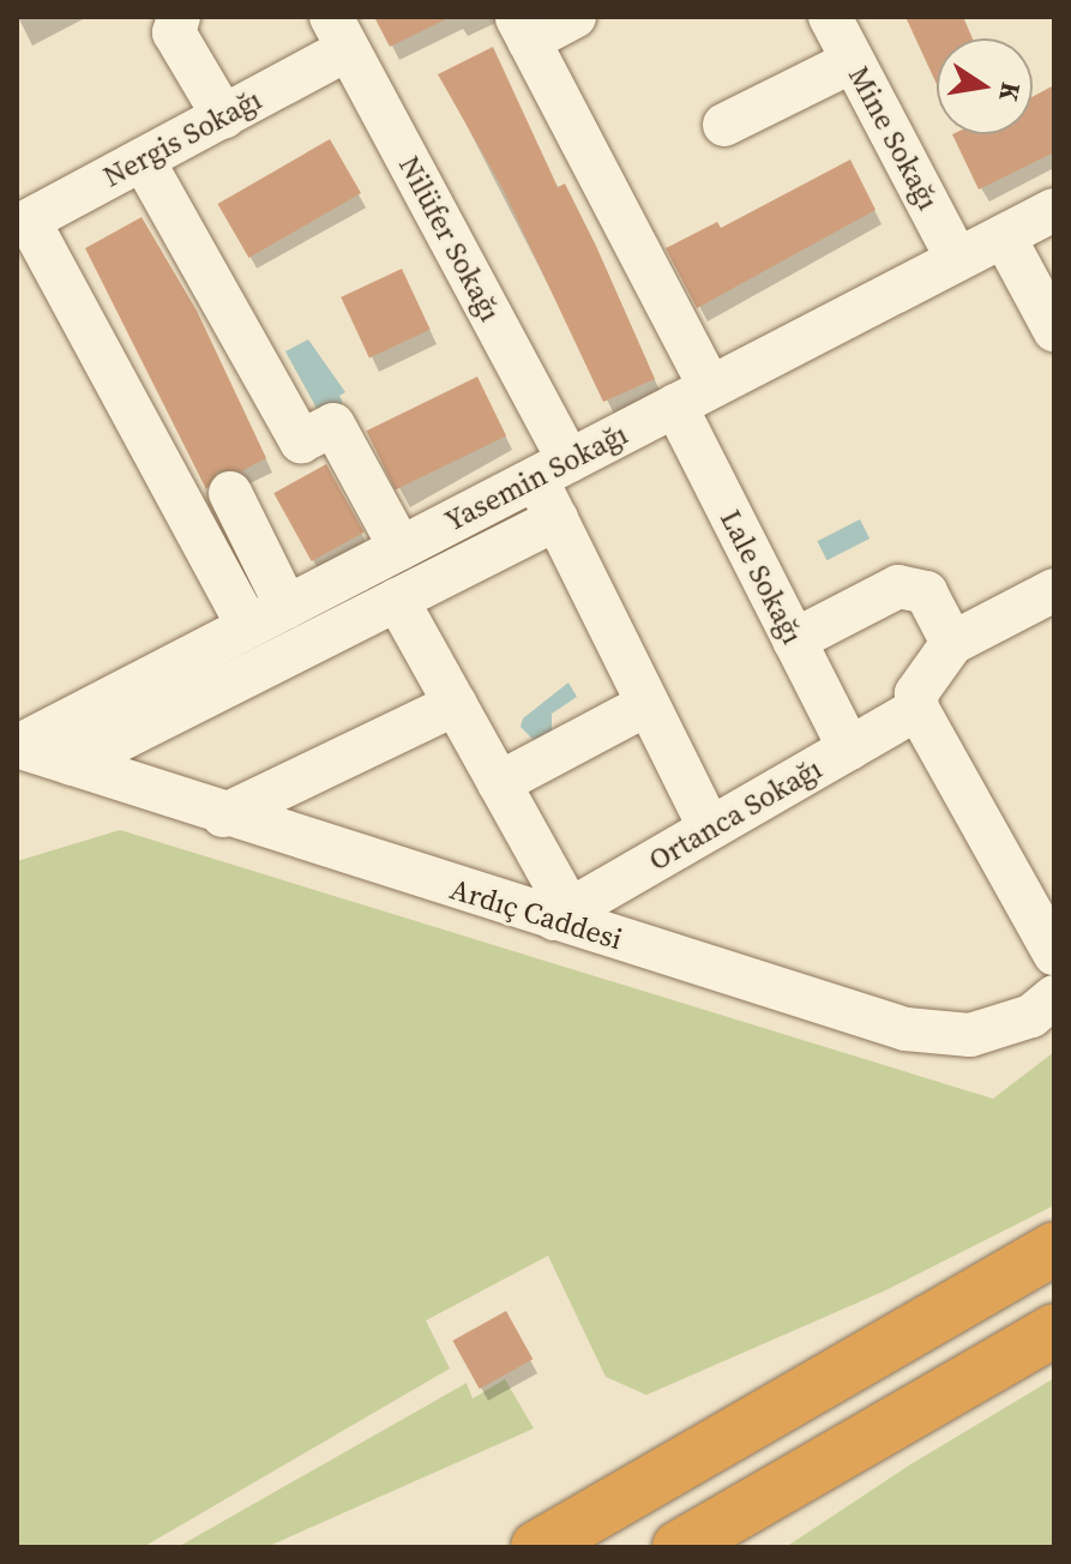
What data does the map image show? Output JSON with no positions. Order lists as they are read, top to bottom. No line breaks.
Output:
{"streets":{"street":["Nergis Sokağı","Mine Sokağı","Nilüfer Sokağı","Yasemin Sokağı","Lale Sokağı","Ortanca Sokağı","Ardıç Caddesi"]},"crossings":[["Nergis Sokağı","Nilüfer Sokağı"],["Mine Sokağı","Yasemin Sokağı"],["Nilüfer Sokağı","Yasemin Sokağı"],["Nilüfer Sokağı","Ortanca Sokağı"],["Yasemin Sokağı","Lale Sokağı"],["Yasemin Sokağı","Ardıç Caddesi"],["Lale Sokağı","Ortanca Sokağı"],["Ortanca Sokağı","Ardıç Caddesi"]],"north":"right"}
